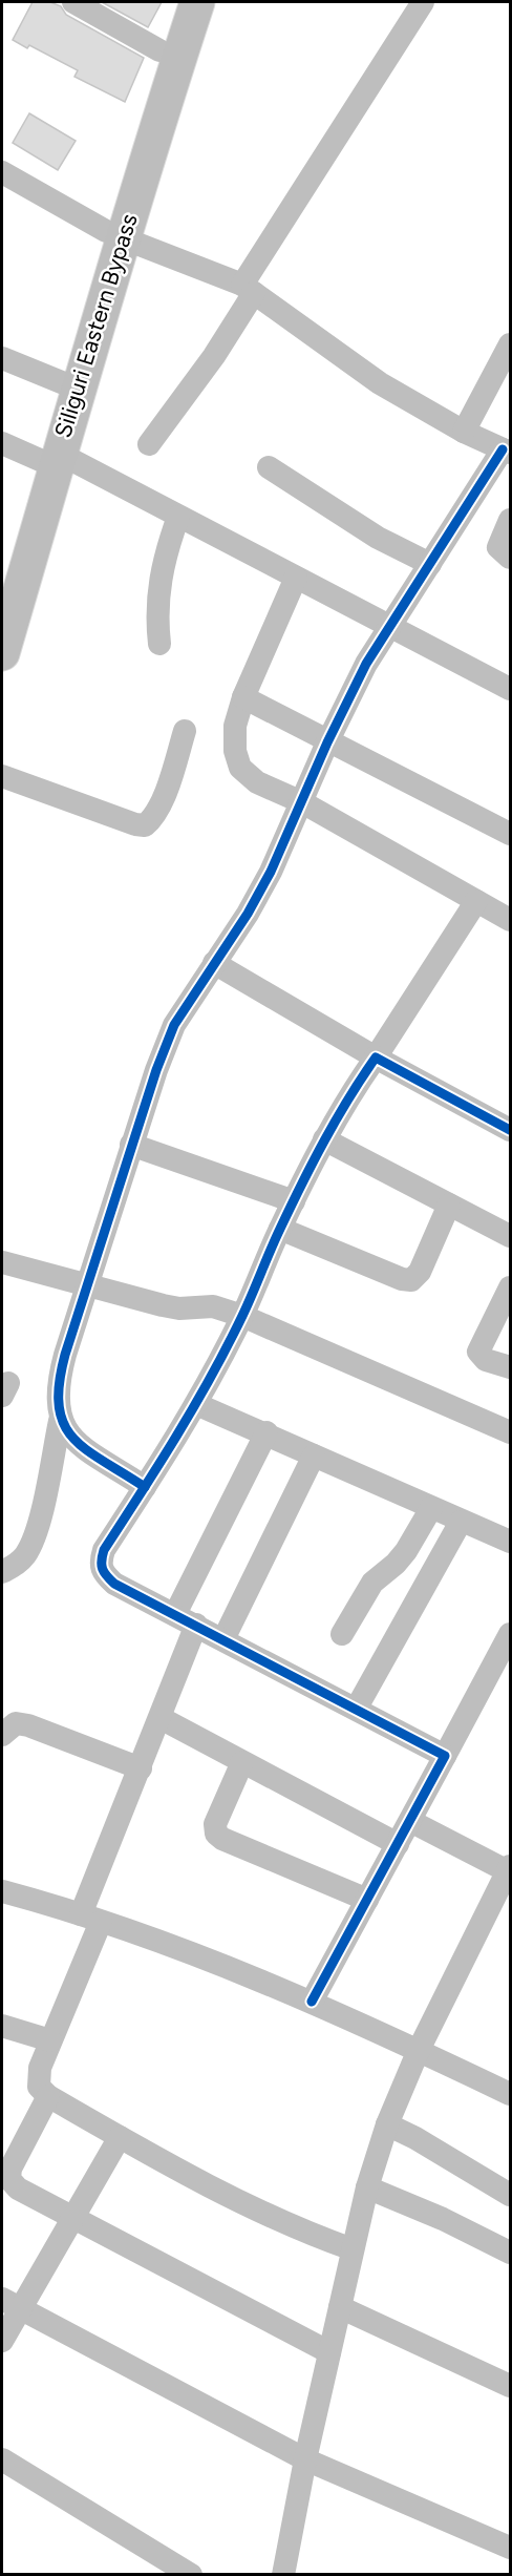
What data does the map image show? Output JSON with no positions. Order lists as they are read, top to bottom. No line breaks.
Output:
{"streets":{"main road":["Siliguri Eastern Bypass"]}}
